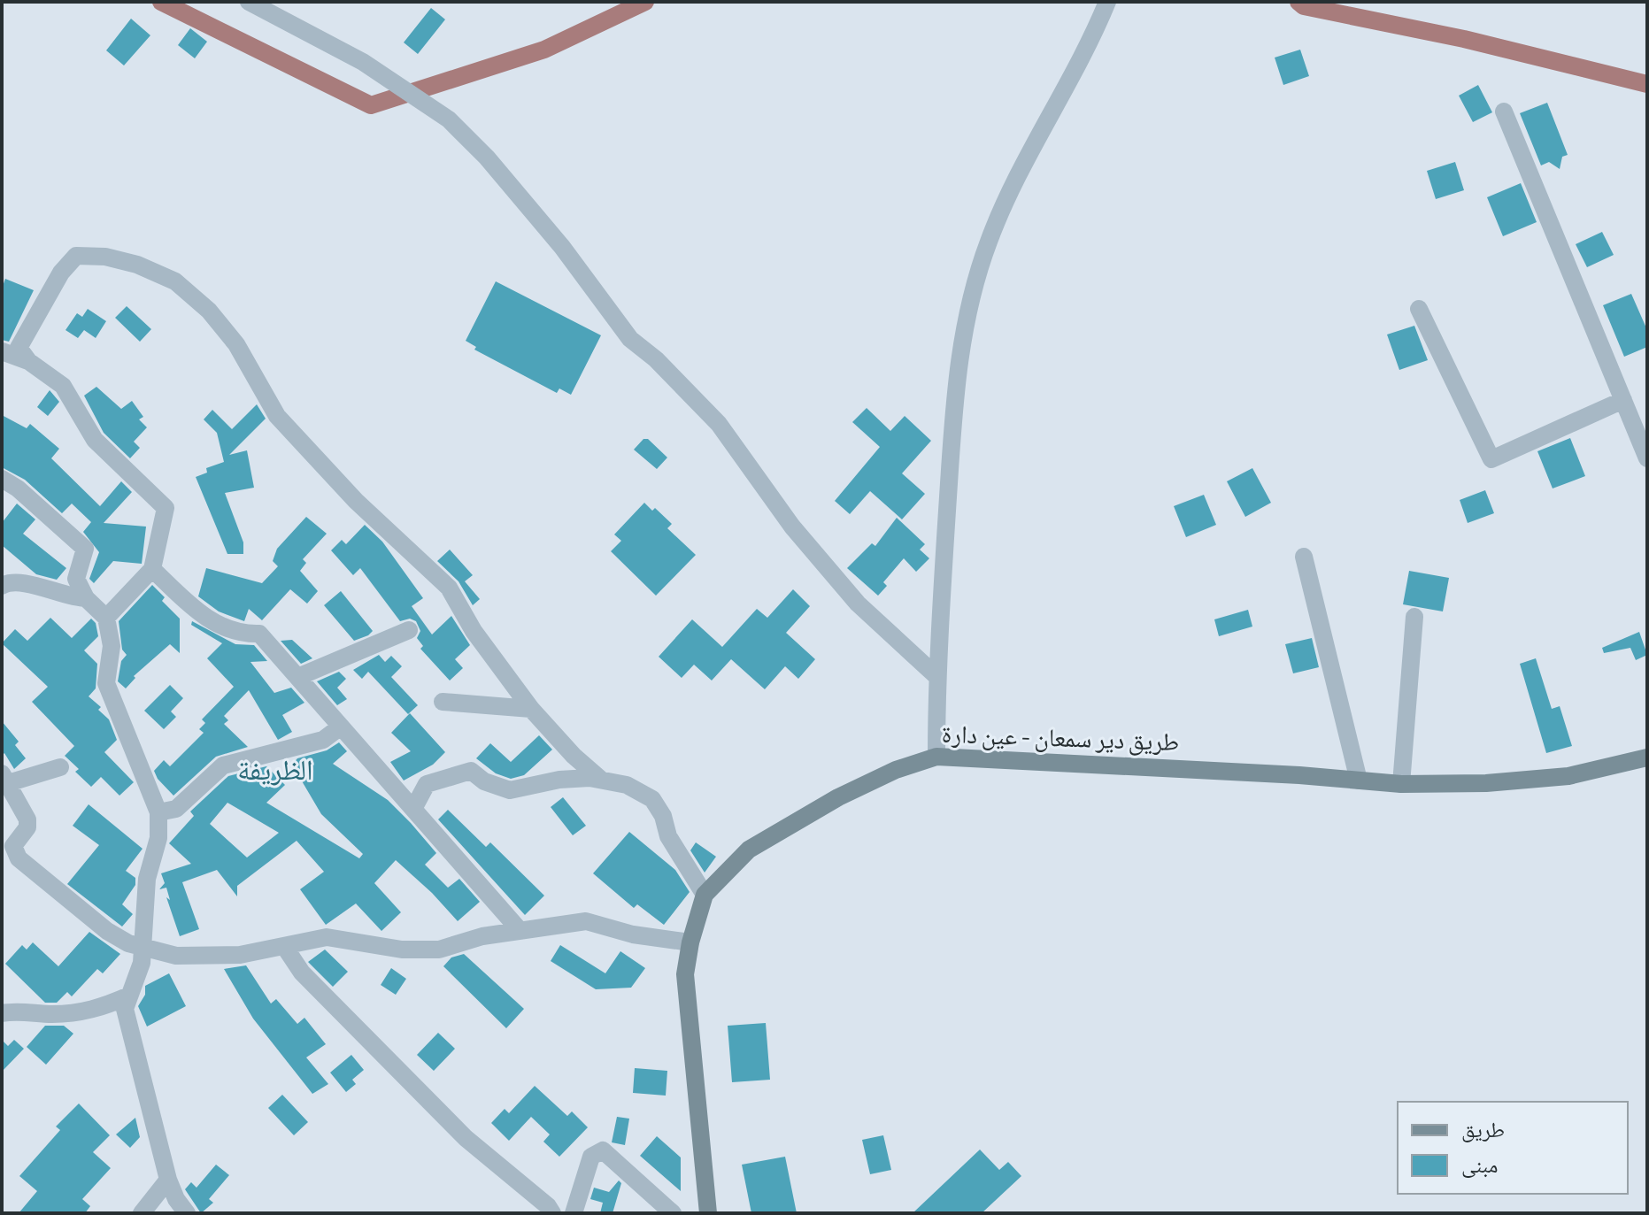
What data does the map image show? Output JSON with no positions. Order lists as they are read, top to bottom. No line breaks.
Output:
{"streets":{"main road":["طريق دير سمعان - عين دارة"]},"districts":["الظريفة"],"legend":["طريق","مبنى"]}
